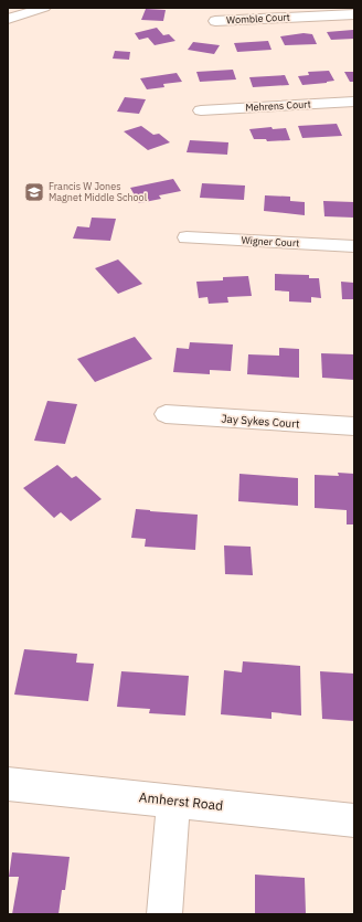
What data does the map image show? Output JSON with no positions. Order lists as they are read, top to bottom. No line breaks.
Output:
{"streets":{"street":["Womble Court","Mehrens Court","Wigner Court","Jay Sykes Court","Amherst Road"]},"places":{"school or university":["Francis W Jones Magnet Middle School"]}}
